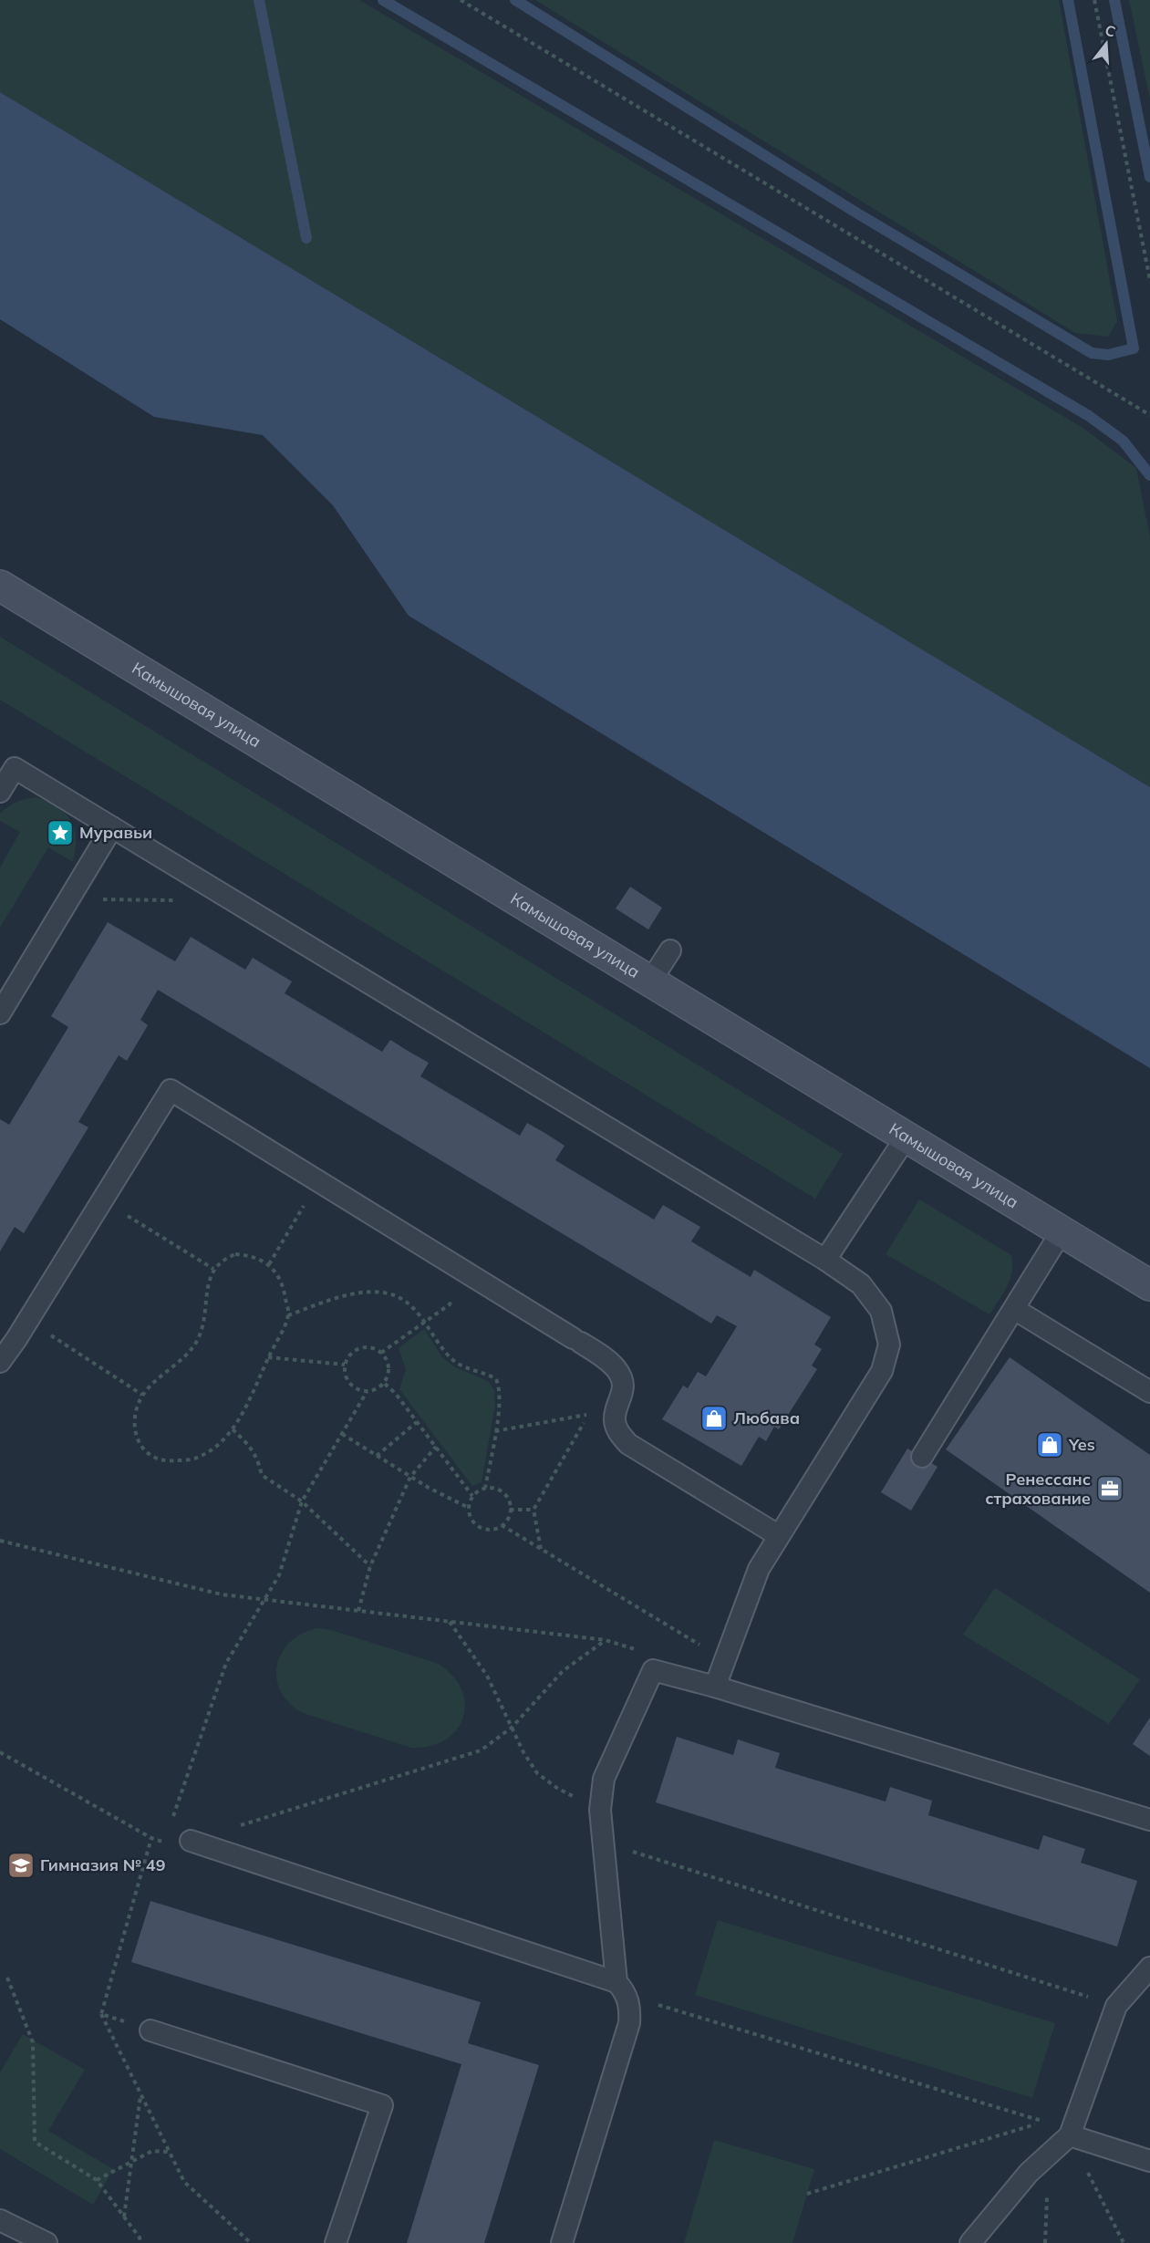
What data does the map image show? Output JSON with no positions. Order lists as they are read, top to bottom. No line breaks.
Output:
{"streets":{"street":["Камышовая улица"]},"places":{"place":["Муравьи"],"shop":["Любава","Yes"],"office":["Ренессанс страхование"],"school or university":["Гимназия № 49"]},"north":"top"}
